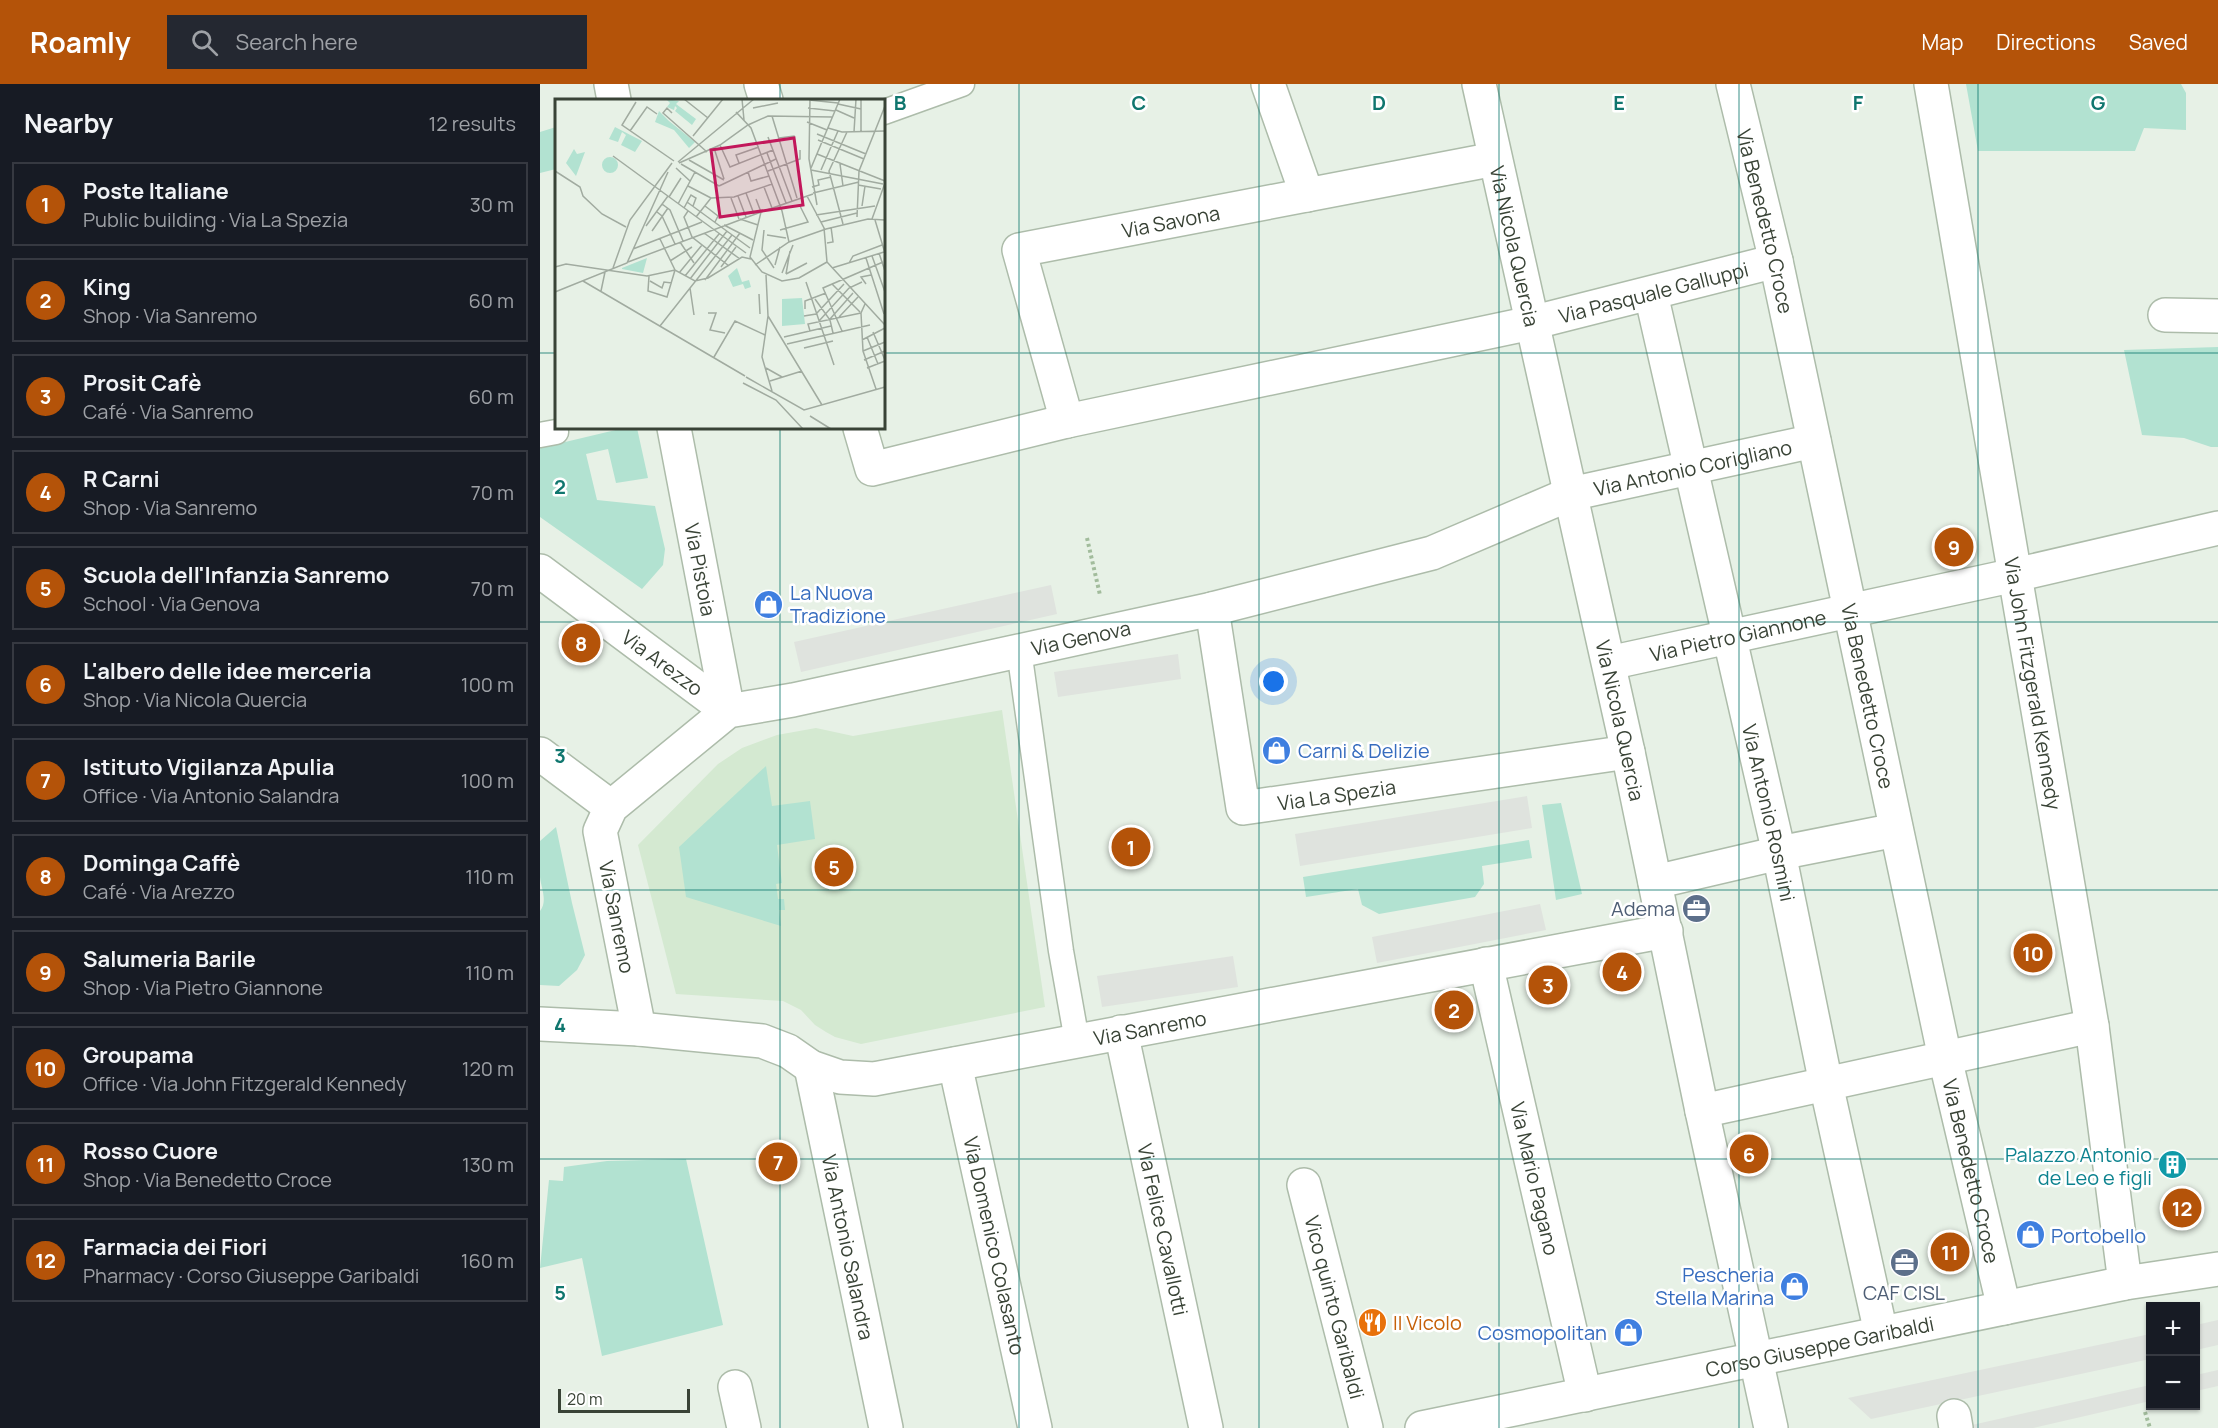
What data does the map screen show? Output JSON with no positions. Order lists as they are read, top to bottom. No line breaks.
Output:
{"streets":{"street":["Via Savona","Via Benedetto Croce","Via Nicola Quercia","Via Pasquale Galluppi","Via Antonio Corigliano","Via Pistoia","Via Pietro Giannone","Via Genova","Via Arezzo","Via John Fitzgerald Kennedy","Via La Spezia","Via Antonio Rosmini","Via Sanremo","Via Mario Pagano","Via Felice Cavallotti","Via Domenico Colasanto","Via Antonio Salandra","Vico quinto Garibaldi","Corso Giuseppe Garibaldi"]},"crossings":[["Via Savona","Via Nicola Quercia"],["Via Benedetto Croce","Via Pasquale Galluppi"],["Via Benedetto Croce","Via Antonio Corigliano"],["Via Benedetto Croce","Via Pietro Giannone"],["Via Benedetto Croce","Corso Giuseppe Garibaldi"],["Via Nicola Quercia","Via Pasquale Galluppi"],["Via Nicola Quercia","Via Antonio Corigliano"],["Via Nicola Quercia","Via Pietro Giannone"],["Via Nicola Quercia","Via Genova"],["Via Nicola Quercia","Via La Spezia"],["Via Nicola Quercia","Via Sanremo"],["Via Nicola Quercia","Corso Giuseppe Garibaldi"],["Via Pasquale Galluppi","Via Antonio Rosmini"],["Via Antonio Corigliano","Via Genova"],["Via Antonio Corigliano","Via Antonio Rosmini"],["Via Pistoia","Via Genova"],["Via Pistoia","Via Arezzo"],["Via Pietro Giannone","Via John Fitzgerald Kennedy"],["Via Pietro Giannone","Via Antonio Rosmini"],["Via Genova","Via Arezzo"],["Via Genova","Via La Spezia"],["Via Genova","Via Sanremo"],["Via John Fitzgerald Kennedy","Corso Giuseppe Garibaldi"],["Via Antonio Rosmini","Corso Giuseppe Garibaldi"],["Via Sanremo","Via Mario Pagano"],["Via Sanremo","Via Felice Cavallotti"],["Via Sanremo","Via Domenico Colasanto"],["Via Sanremo","Via Antonio Salandra"],["Via Mario Pagano","Corso Giuseppe Garibaldi"]],"places":{"shop":["La Nuova Tradizione","Carni & Delizie","Portobello","Pescheria Stella Marina","Cosmopolitan"],"office":["Adema","CAF CISL"],"building":["Palazzo Antonio de Leo e figli"],"restaurant":["Il Vicolo"]},"scale_bar":"20 m","page":{"header":"Roamly","search":"Search here","nav":["Map","Directions","Saved"],"heading":["Nearby","12 results"],"list":[{"mark":"1","name":"Poste Italiane","note":"Public building · Via La Spezia","value":"30 m"},{"mark":"2","name":"King","note":"Shop · Via Sanremo","value":"60 m"},{"mark":"3","name":"Prosit Cafè","note":"Café · Via Sanremo","value":"60 m"},{"mark":"4","name":"R Carni","note":"Shop · Via Sanremo","value":"70 m"},{"mark":"5","name":"Scuola dell'Infanzia Sanremo","note":"School · Via Genova","value":"70 m"},{"mark":"6","name":"L'albero delle idee merceria","note":"Shop · Via Nicola Quercia","value":"100 m"},{"mark":"7","name":"Istituto Vigilanza Apulia","note":"Office · Via Antonio Salandra","value":"100 m"},{"mark":"8","name":"Dominga Caffè","note":"Café · Via Arezzo","value":"110 m"},{"mark":"9","name":"Salumeria Barile","note":"Shop · Via Pietro Giannone","value":"110 m"},{"mark":"10","name":"Groupama","note":"Office · Via John Fitzgerald Kennedy","value":"120 m"},{"mark":"11","name":"Rosso Cuore","note":"Shop · Via Benedetto Croce","value":"130 m"},{"mark":"12","name":"Farmacia dei Fiori","note":"Pharmacy · Corso Giuseppe Garibaldi","value":"160 m"}],"pins":["9","8","1","5","10","4","3","2","6","7","12","11"],"map_buttons":["+","−"],"scale":"20 m"},"grid":{"columns":["B","C","D","E","F","G"],"rows":["2","3","4","5"]}}
